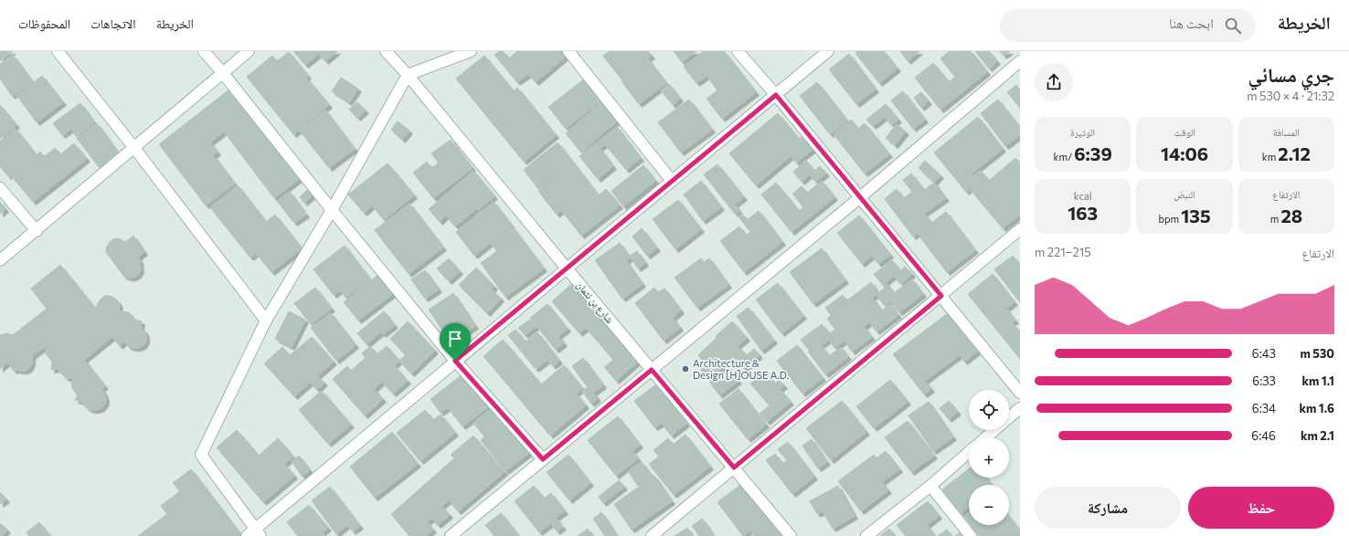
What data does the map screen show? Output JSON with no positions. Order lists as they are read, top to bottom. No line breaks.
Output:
{"streets":{"street":["شارع بن نثمان"]},"places":["Architecture & Design [H]OUSE A.D."],"page":{"header":"الخريطة","search":"ابحث هنا","nav":["الخريطة","الاتجاهات","المحفوظات"],"heading":["جري مسائي","21:32 · 4 × 530 m"],"stats":[["المسافة","2.12 km"],["الوقت","14:06"],["الوتيرة","6:39 /km"],["الارتفاع","28 m"],["النبض","135 bpm"],["kcal","163"]],"chart":["الارتفاع","215–221 m"],"list":[{"name":"530 m","note":"6:43"},{"name":"1.1 km","note":"6:33"},{"name":"1.6 km","note":"6:34"},{"name":"2.1 km","note":"6:46"}],"map_buttons":["+","−"],"buttons":["حفظ","مشاركة"]}}
